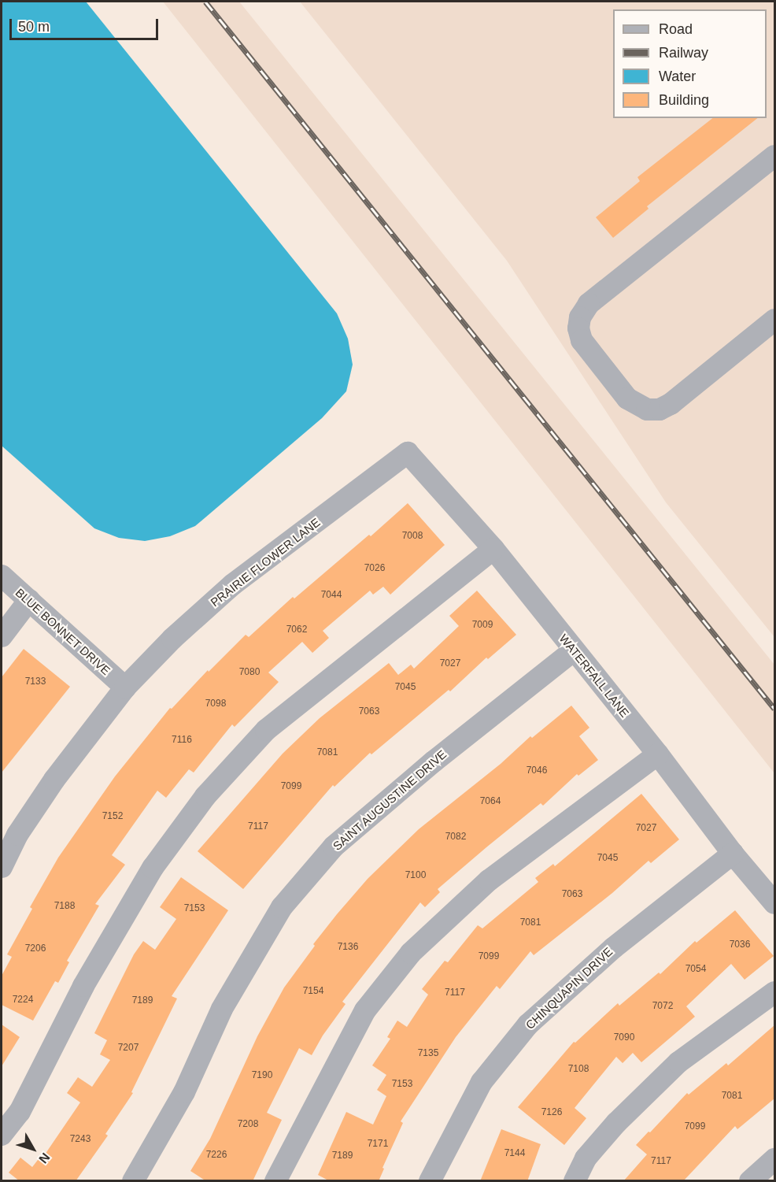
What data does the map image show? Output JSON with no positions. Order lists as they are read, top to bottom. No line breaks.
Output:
{"streets":{"street":["PRAIRIE FLOWER LANE","BLUE BONNET DRIVE","WATERFALL LANE","SAINT AUGUSTINE DRIVE","CHINQUAPIN DRIVE"]},"crossings":[["PRAIRIE FLOWER LANE","BLUE BONNET DRIVE"],["PRAIRIE FLOWER LANE","WATERFALL LANE"],["WATERFALL LANE","SAINT AUGUSTINE DRIVE"],["WATERFALL LANE","CHINQUAPIN DRIVE"]],"house_numbers":["7008","7026","7044","7009","7062","7027","7080","7133","7045","7098","7063","7116","7081","7046","7099","7064","7152","7117","7027","7082","7045","7100","7063","7188","7153","7081","7036","7136","7206","7099","7054","7154","7117","7224","7189","7072","7090","7207","7135","7108","7190","7153","7081","7126","7208","7099","7243","7171","7144","7226","7189","7117"],"legend":["Road","Railway","Water","Building"],"scale_bar":"50 m","north":"bottom right"}
